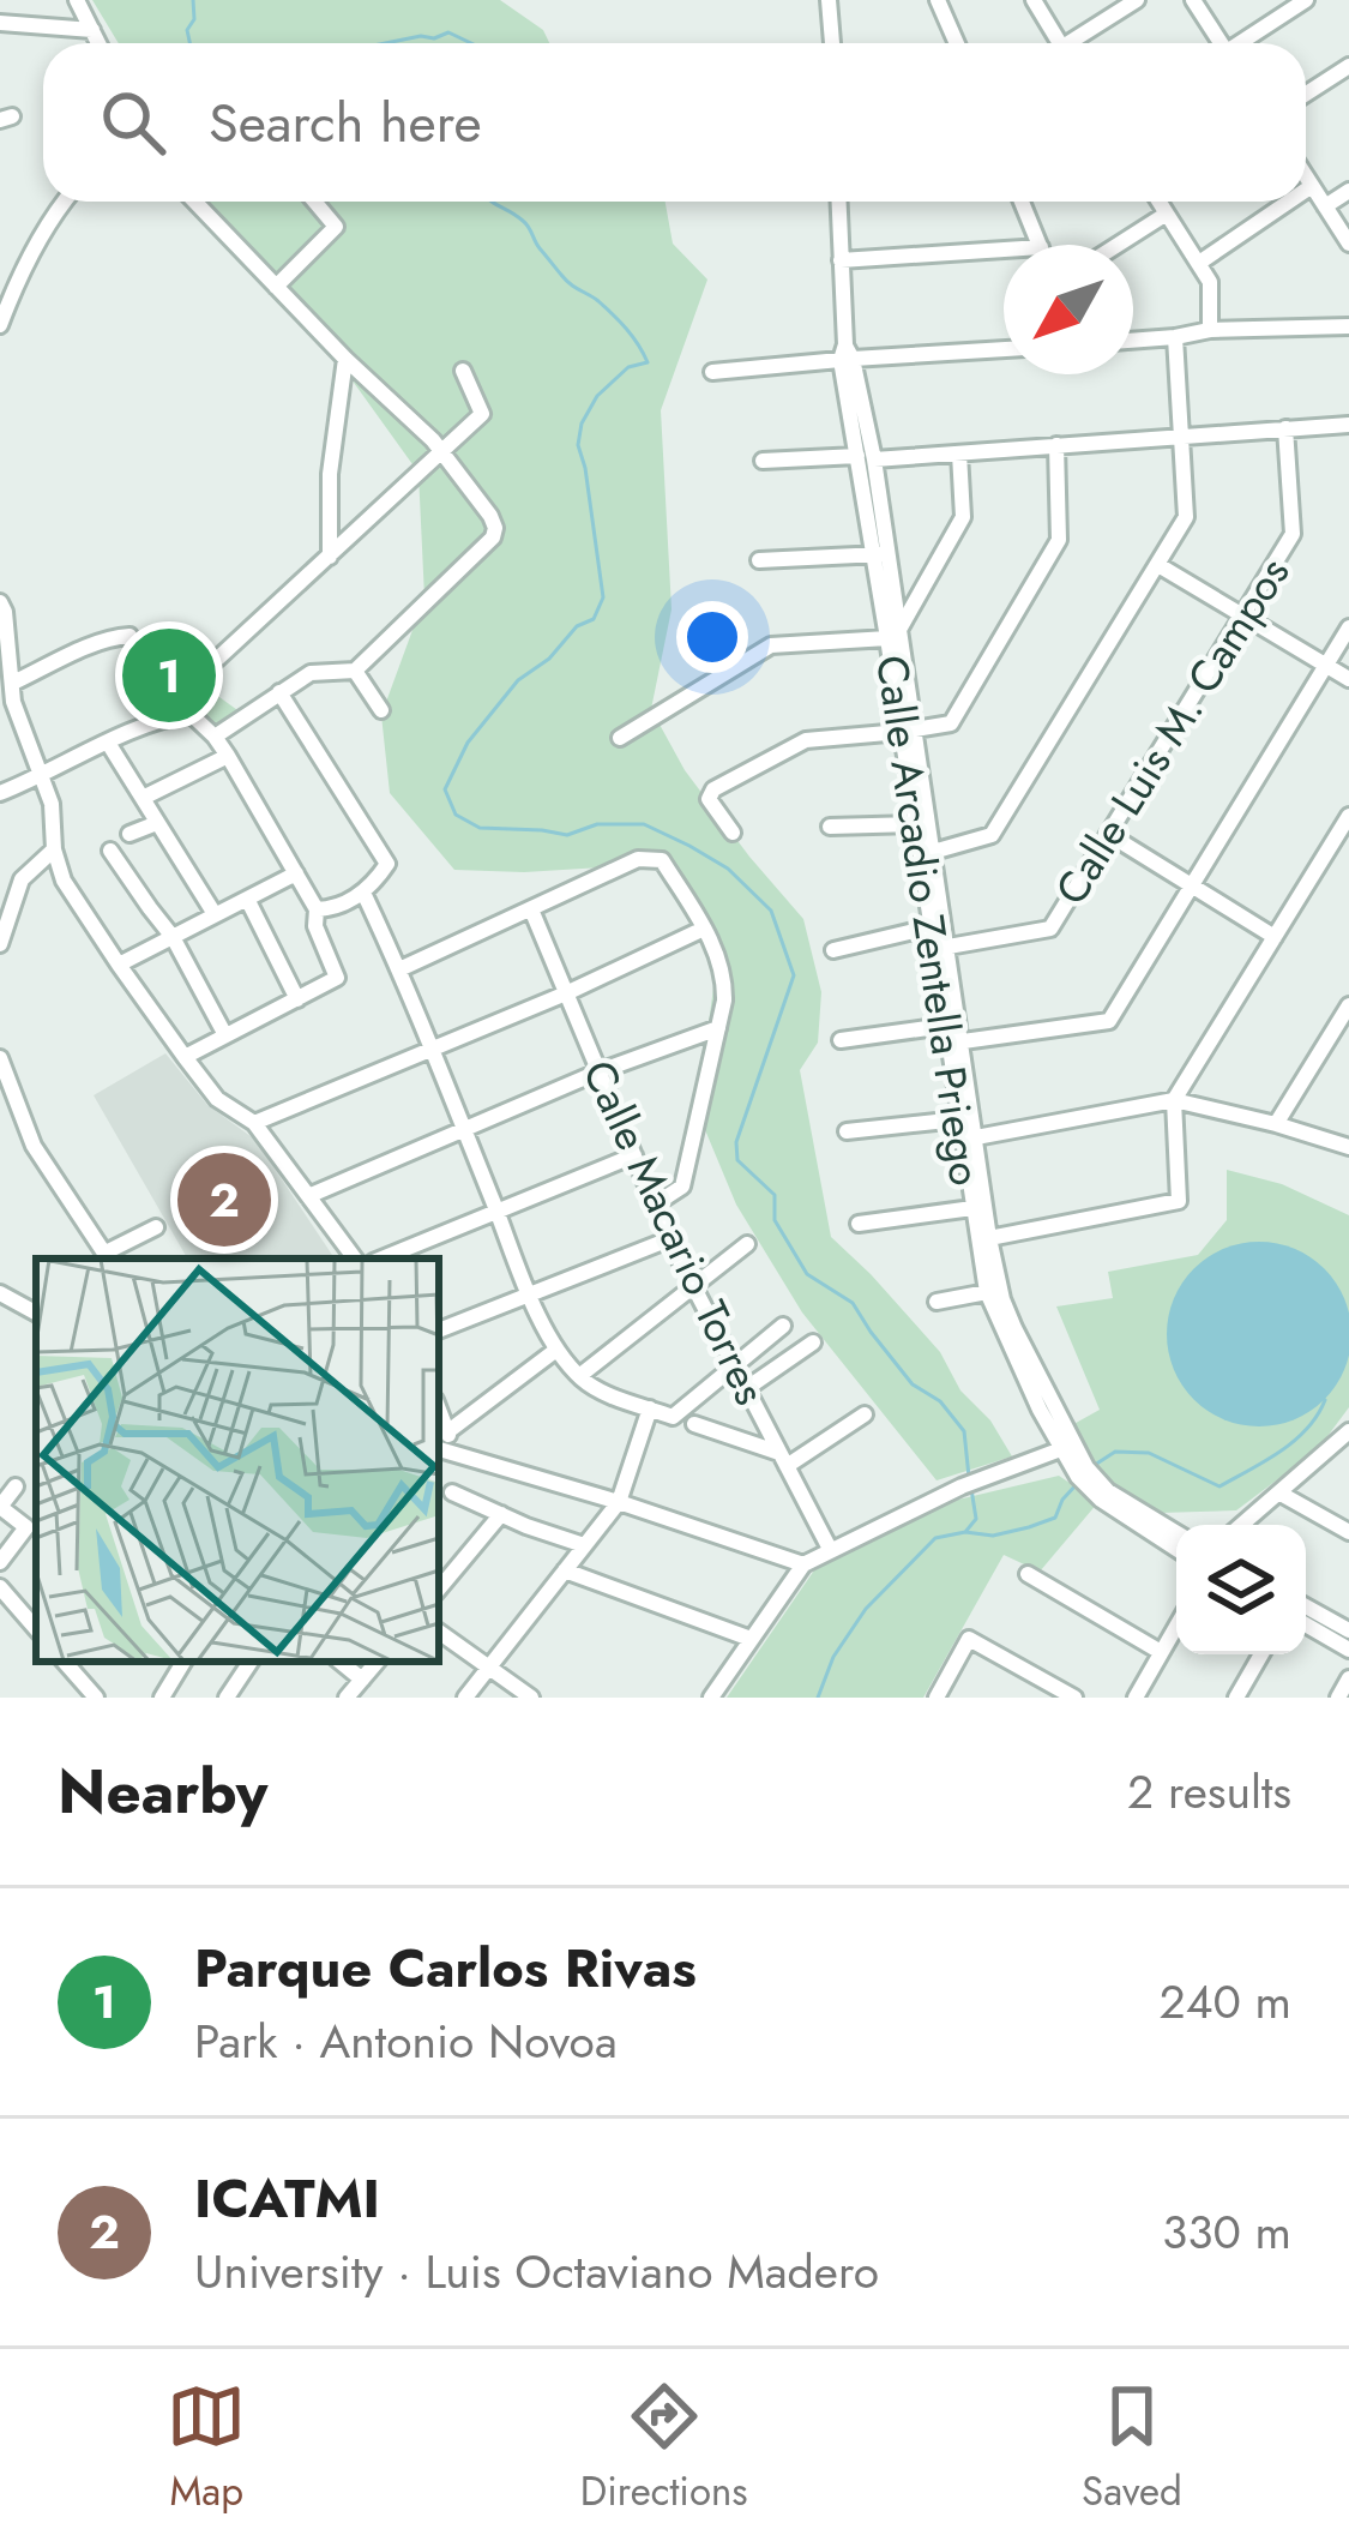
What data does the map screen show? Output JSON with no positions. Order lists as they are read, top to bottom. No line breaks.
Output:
{"streets":{"street":["Calle Luis M. Campos","Calle Arcadio Zentella Priego","Calle Macario Torres"]},"crossings":[["Calle Luis M. Campos","Calle Arcadio Zentella Priego"]],"north":"bottom left","page":{"search":"Search here","pins":["1","2"],"heading":["Nearby","2 results"],"list":[{"mark":"1","name":"Parque Carlos Rivas","note":"Park · Antonio Novoa","value":"240 m"},{"mark":"2","name":"ICATMI","note":"University · Luis Octaviano Madero","value":"330 m"}],"nav":["Map","Directions","Saved"]}}
